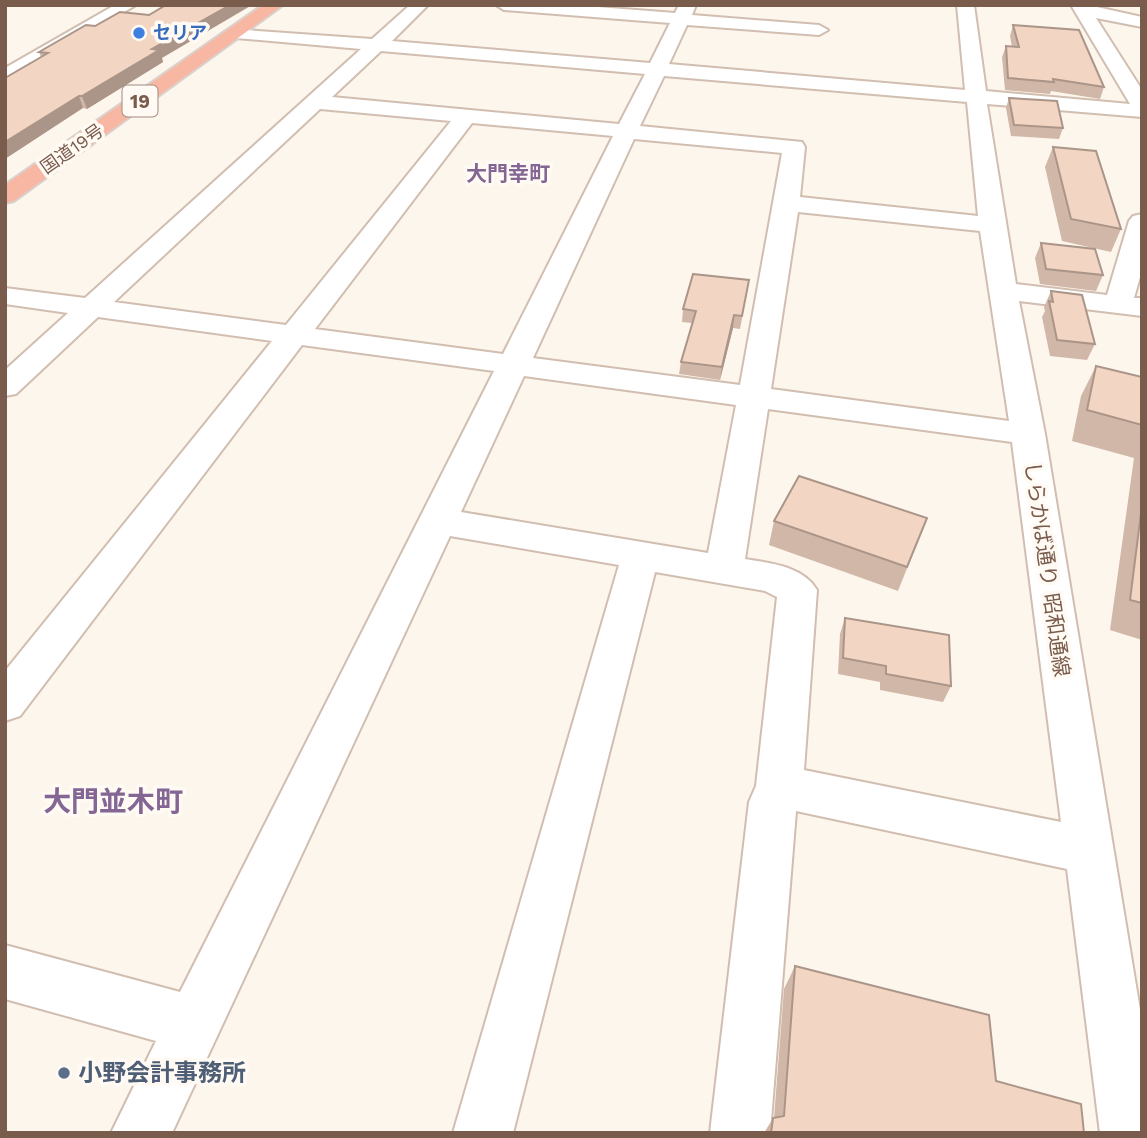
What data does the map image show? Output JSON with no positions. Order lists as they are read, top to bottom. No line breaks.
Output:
{"streets":{"highway":["19","国道19号"],"street":["しらかば通り 昭和通線"]},"districts":["大門幸町","大門並木町"],"places":["セリア","小野会計事務所"]}
